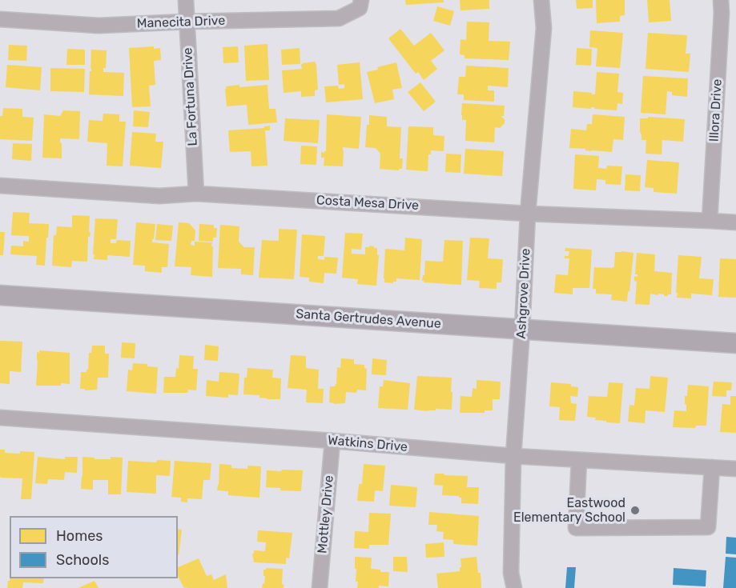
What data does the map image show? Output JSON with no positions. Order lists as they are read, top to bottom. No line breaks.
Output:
{"streets":{"main road":["Santa Gertrudes Avenue"],"street":["Manecita Drive","La Fortuna Drive","Illora Drive","Costa Mesa Drive","Ashgrove Drive","Watkins Drive","Mottley Drive"]},"crossings":[["Manecita Drive","La Fortuna Drive"],["La Fortuna Drive","Costa Mesa Drive"],["Illora Drive","Costa Mesa Drive"],["Costa Mesa Drive","Ashgrove Drive"],["Ashgrove Drive","Santa Gertrudes Avenue"],["Ashgrove Drive","Watkins Drive"],["Watkins Drive","Mottley Drive"]],"places":["Eastwood Elementary School"],"legend":["Homes","Schools"]}
